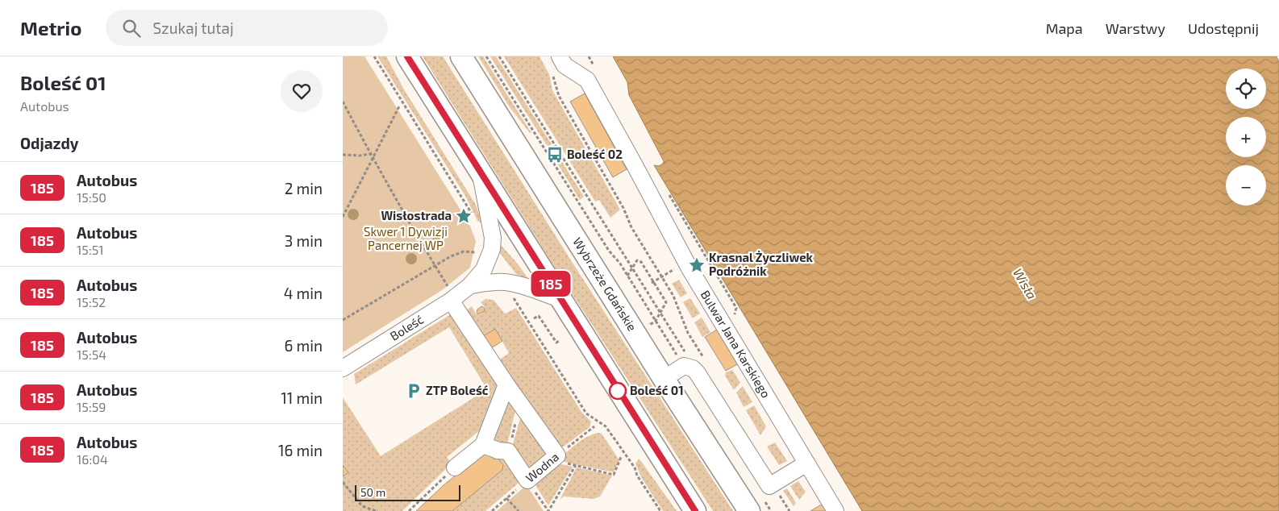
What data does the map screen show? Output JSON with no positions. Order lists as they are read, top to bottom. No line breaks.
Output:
{"streets":{"main road":["Wybrzeże Gdańskie"],"street":["Boleść","Bulwar Jana Karskiego","Wodna"]},"water":["Wisła"],"parks":["Skwer 1 Dywizji Pancernej WP"],"places":{"bus stop":["Boleść 02"],"place":["Wisłostrada","Krasnal Życzliwek Podróżnik"],"parking":["ZTP Boleść"],"other":["Boleść 01"]},"lines":["bus line 185"],"scale_bar":"50 m","page":{"header":"Metrio","search":"Szukaj tutaj","nav":["Mapa","Warstwy","Udostępnij"],"heading":[["Boleść 01","Autobus"],"Odjazdy"],"on_map":"185","map_buttons":["+","−"],"list":[{"mark":"185","name":"Autobus","note":"15:50","value":"2 min"},{"mark":"185","name":"Autobus","note":"15:51","value":"3 min"},{"mark":"185","name":"Autobus","note":"15:52","value":"4 min"},{"mark":"185","name":"Autobus","note":"15:54","value":"6 min"},{"mark":"185","name":"Autobus","note":"15:59","value":"11 min"},{"mark":"185","name":"Autobus","note":"16:04","value":"16 min"}],"scale":"50 m"}}
